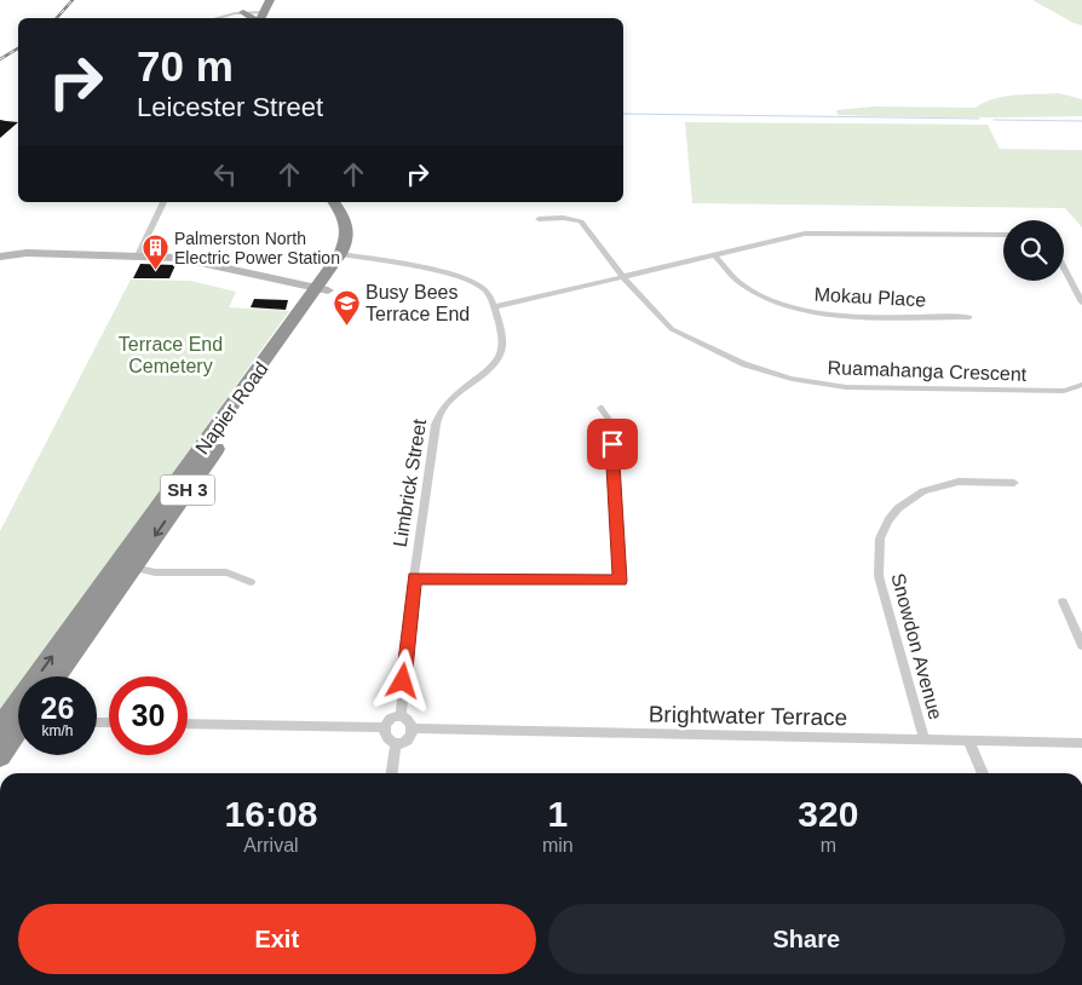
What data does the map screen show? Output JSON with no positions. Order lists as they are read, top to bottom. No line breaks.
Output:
{"streets":{"highway":["Napier Road","SH 3"],"street":["Mokau Place","Ruamahanga Crescent","Limbrick Street","Snowdon Avenue","Brightwater Terrace"]},"crossings":[["Napier Road","Limbrick Street"],["Limbrick Street","Brightwater Terrace"],["Snowdon Avenue","Brightwater Terrace"]],"parks":["Terrace End Cemetery"],"places":{"building":["Palmerston North Electric Power Station"],"school or university":["Busy Bees Terrace End"]},"page":{"turn":["70 m","Leicester Street"],"speed":"26 km/h","limit":"30","eta":["16:08","Arrival","1","min","320","m"],"buttons":["Exit","Share"]}}
